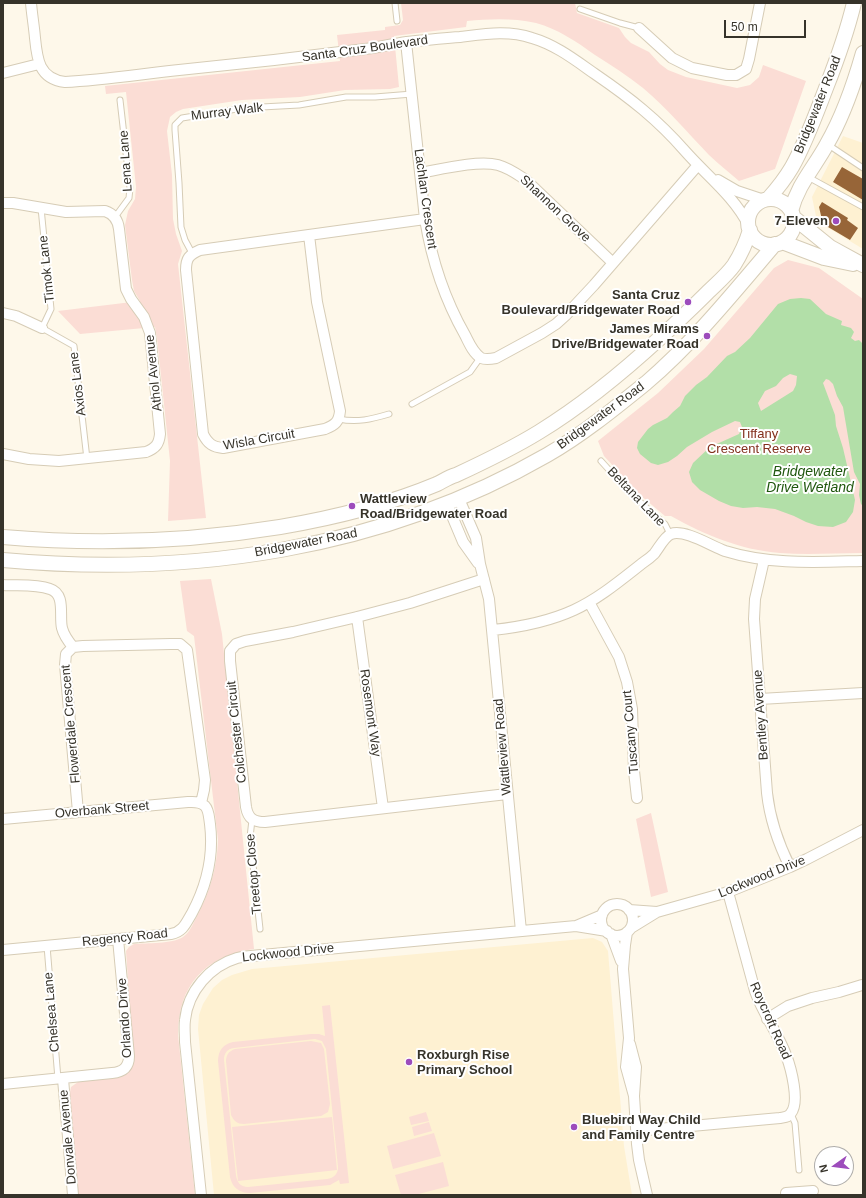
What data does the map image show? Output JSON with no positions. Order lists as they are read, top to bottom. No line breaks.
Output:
{"streets":{"street":["Santa Cruz Boulevard","Bridgewater Road","Lachlan Crescent","Shannon Grove","Athol Avenue","Wisla Circuit","Rosemont Way","Bentley Avenue","Flowerdale Crescent","Colchester Circuit","Tuscany Court","Wattleview Road","Overbank Street","Lockwood Drive","Regency Road","Orlando Drive","Roycroft Road","Donvale Avenue"],"lane":["Murray Walk","Lena Lane","Timok Lane","Axios Lane","Beltana Lane","Treetop Close","Chelsea Lane"]},"crossings":[["Santa Cruz Boulevard","Bridgewater Road"],["Santa Cruz Boulevard","Lachlan Crescent"],["Bridgewater Road","Wattleview Road"],["Murray Walk","Lachlan Crescent"],["Murray Walk","Wisla Circuit"],["Lena Lane","Athol Avenue"],["Lachlan Crescent","Shannon Grove"],["Timok Lane","Axios Lane"],["Athol Avenue","Axios Lane"],["Rosemont Way","Colchester Circuit"],["Bentley Avenue","Lockwood Drive"],["Flowerdale Crescent","Overbank Street"],["Flowerdale Crescent","Regency Road"],["Colchester Circuit","Wattleview Road"],["Colchester Circuit","Treetop Close"],["Wattleview Road","Lockwood Drive"],["Overbank Street","Regency Road"],["Lockwood Drive","Roycroft Road"],["Regency Road","Chelsea Lane"],["Regency Road","Orlando Drive"],["Chelsea Lane","Orlando Drive"],["Chelsea Lane","Donvale Avenue"],["Orlando Drive","Donvale Avenue"]],"water":["Bridgewater Drive Wetland"],"parks":["Tiffany Crescent Reserve"],"places":["7-Eleven","Santa Cruz Boulevard/Bridgewater Road","James Mirams Drive/Bridgewater Road","Wattleview Road/Bridgewater Road","Roxburgh Rise Primary School","Bluebird Way Child and Family Centre"],"scale_bar":"50 m","north":"left"}
